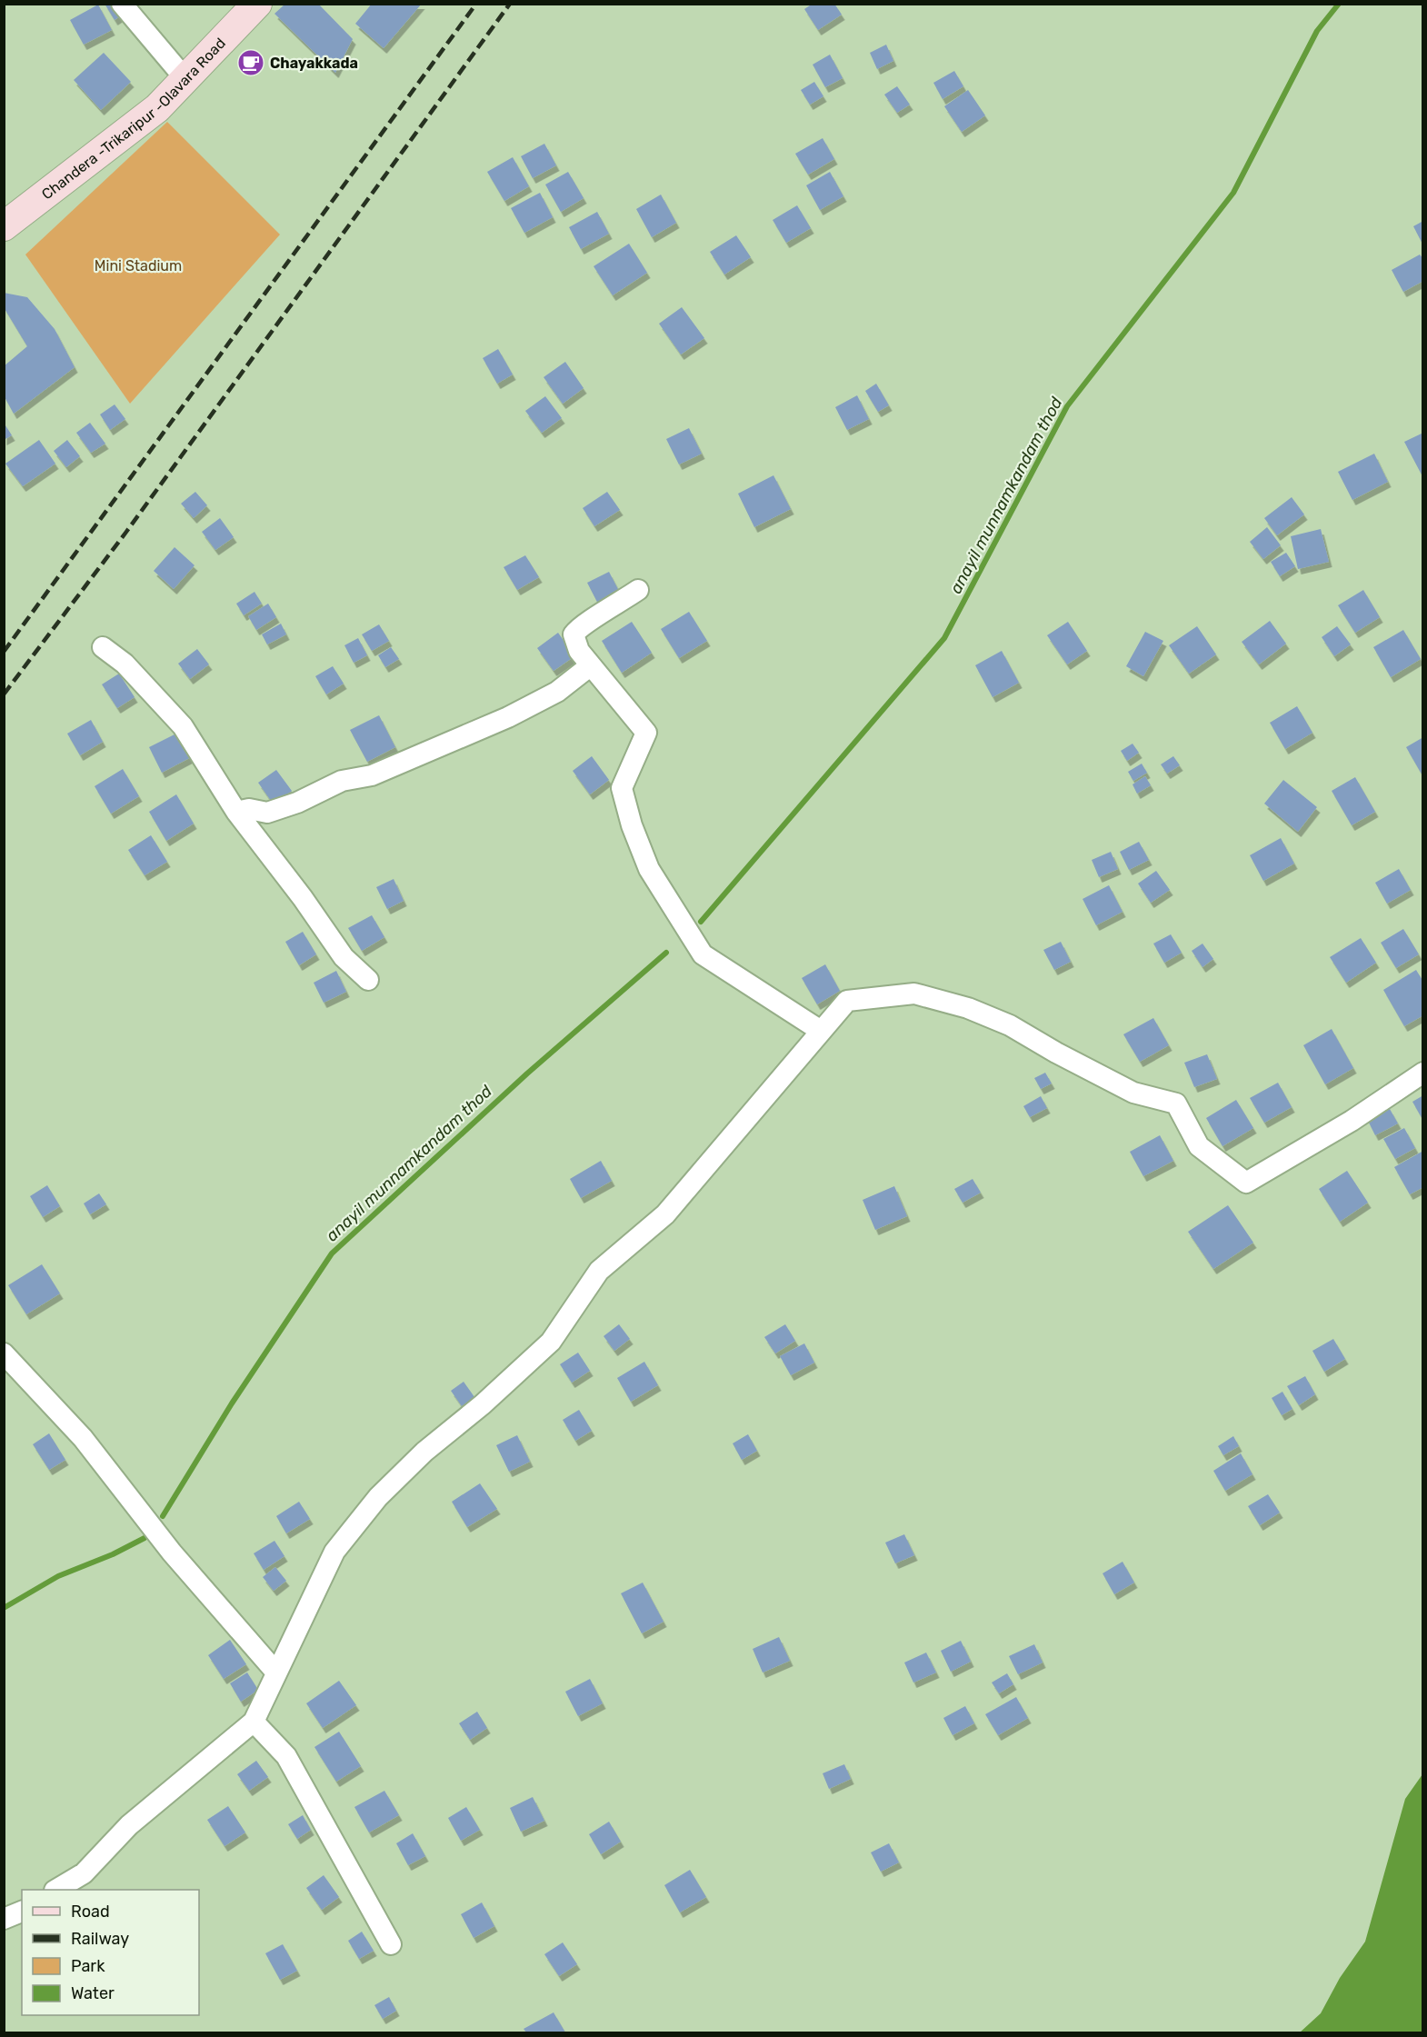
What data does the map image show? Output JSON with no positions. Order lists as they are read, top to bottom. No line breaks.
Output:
{"streets":{"main road":["Chandera -Trikaripur -Olavara Road"]},"water":["anayil munnamkandam thod"],"parks":["Mini Stadium"],"places":{"cafe":["Chayakkada"]},"legend":["Road","Railway","Park","Water"]}
